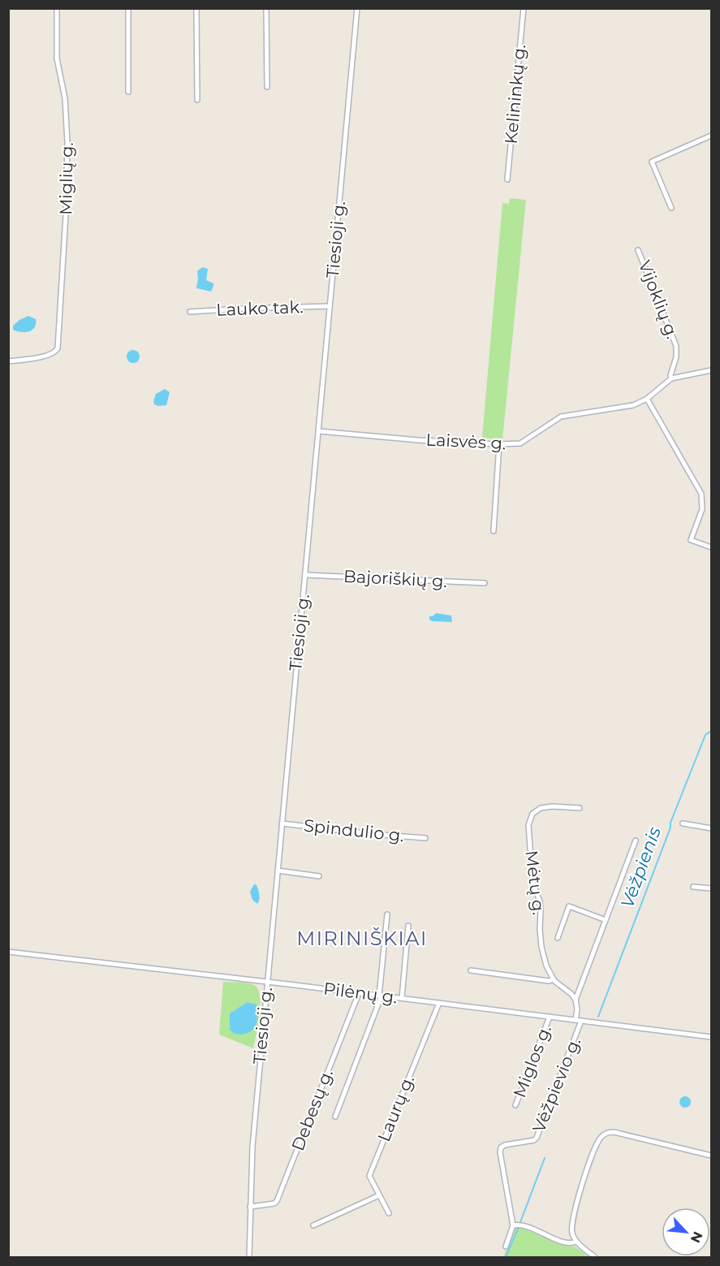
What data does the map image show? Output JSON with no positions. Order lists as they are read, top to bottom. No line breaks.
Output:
{"streets":{"street":["Kelininkų g.","Miglių g.","Tiesioji g.","Vijoklių g.","Lauko tak.","Laisvės g.","Bajoriškių g.","Spindulio g.","Mėtų g.","Pilėnų g.","Miglos g.","Vėžpievio g.","Laurų g.","Debesų g."]},"crossings":[["Tiesioji g.","Lauko tak."],["Tiesioji g.","Laisvės g."],["Tiesioji g.","Bajoriškių g."],["Tiesioji g.","Spindulio g."],["Tiesioji g.","Pilėnų g."],["Tiesioji g.","Debesų g."],["Vijoklių g.","Laisvės g."],["Pilėnų g.","Miglos g."],["Pilėnų g.","Vėžpievio g."],["Pilėnų g.","Laurų g."],["Pilėnų g.","Debesų g."]],"districts":["MIRINIŠKIAI"],"water":["Vėžpienis"],"north":"bottom right"}
